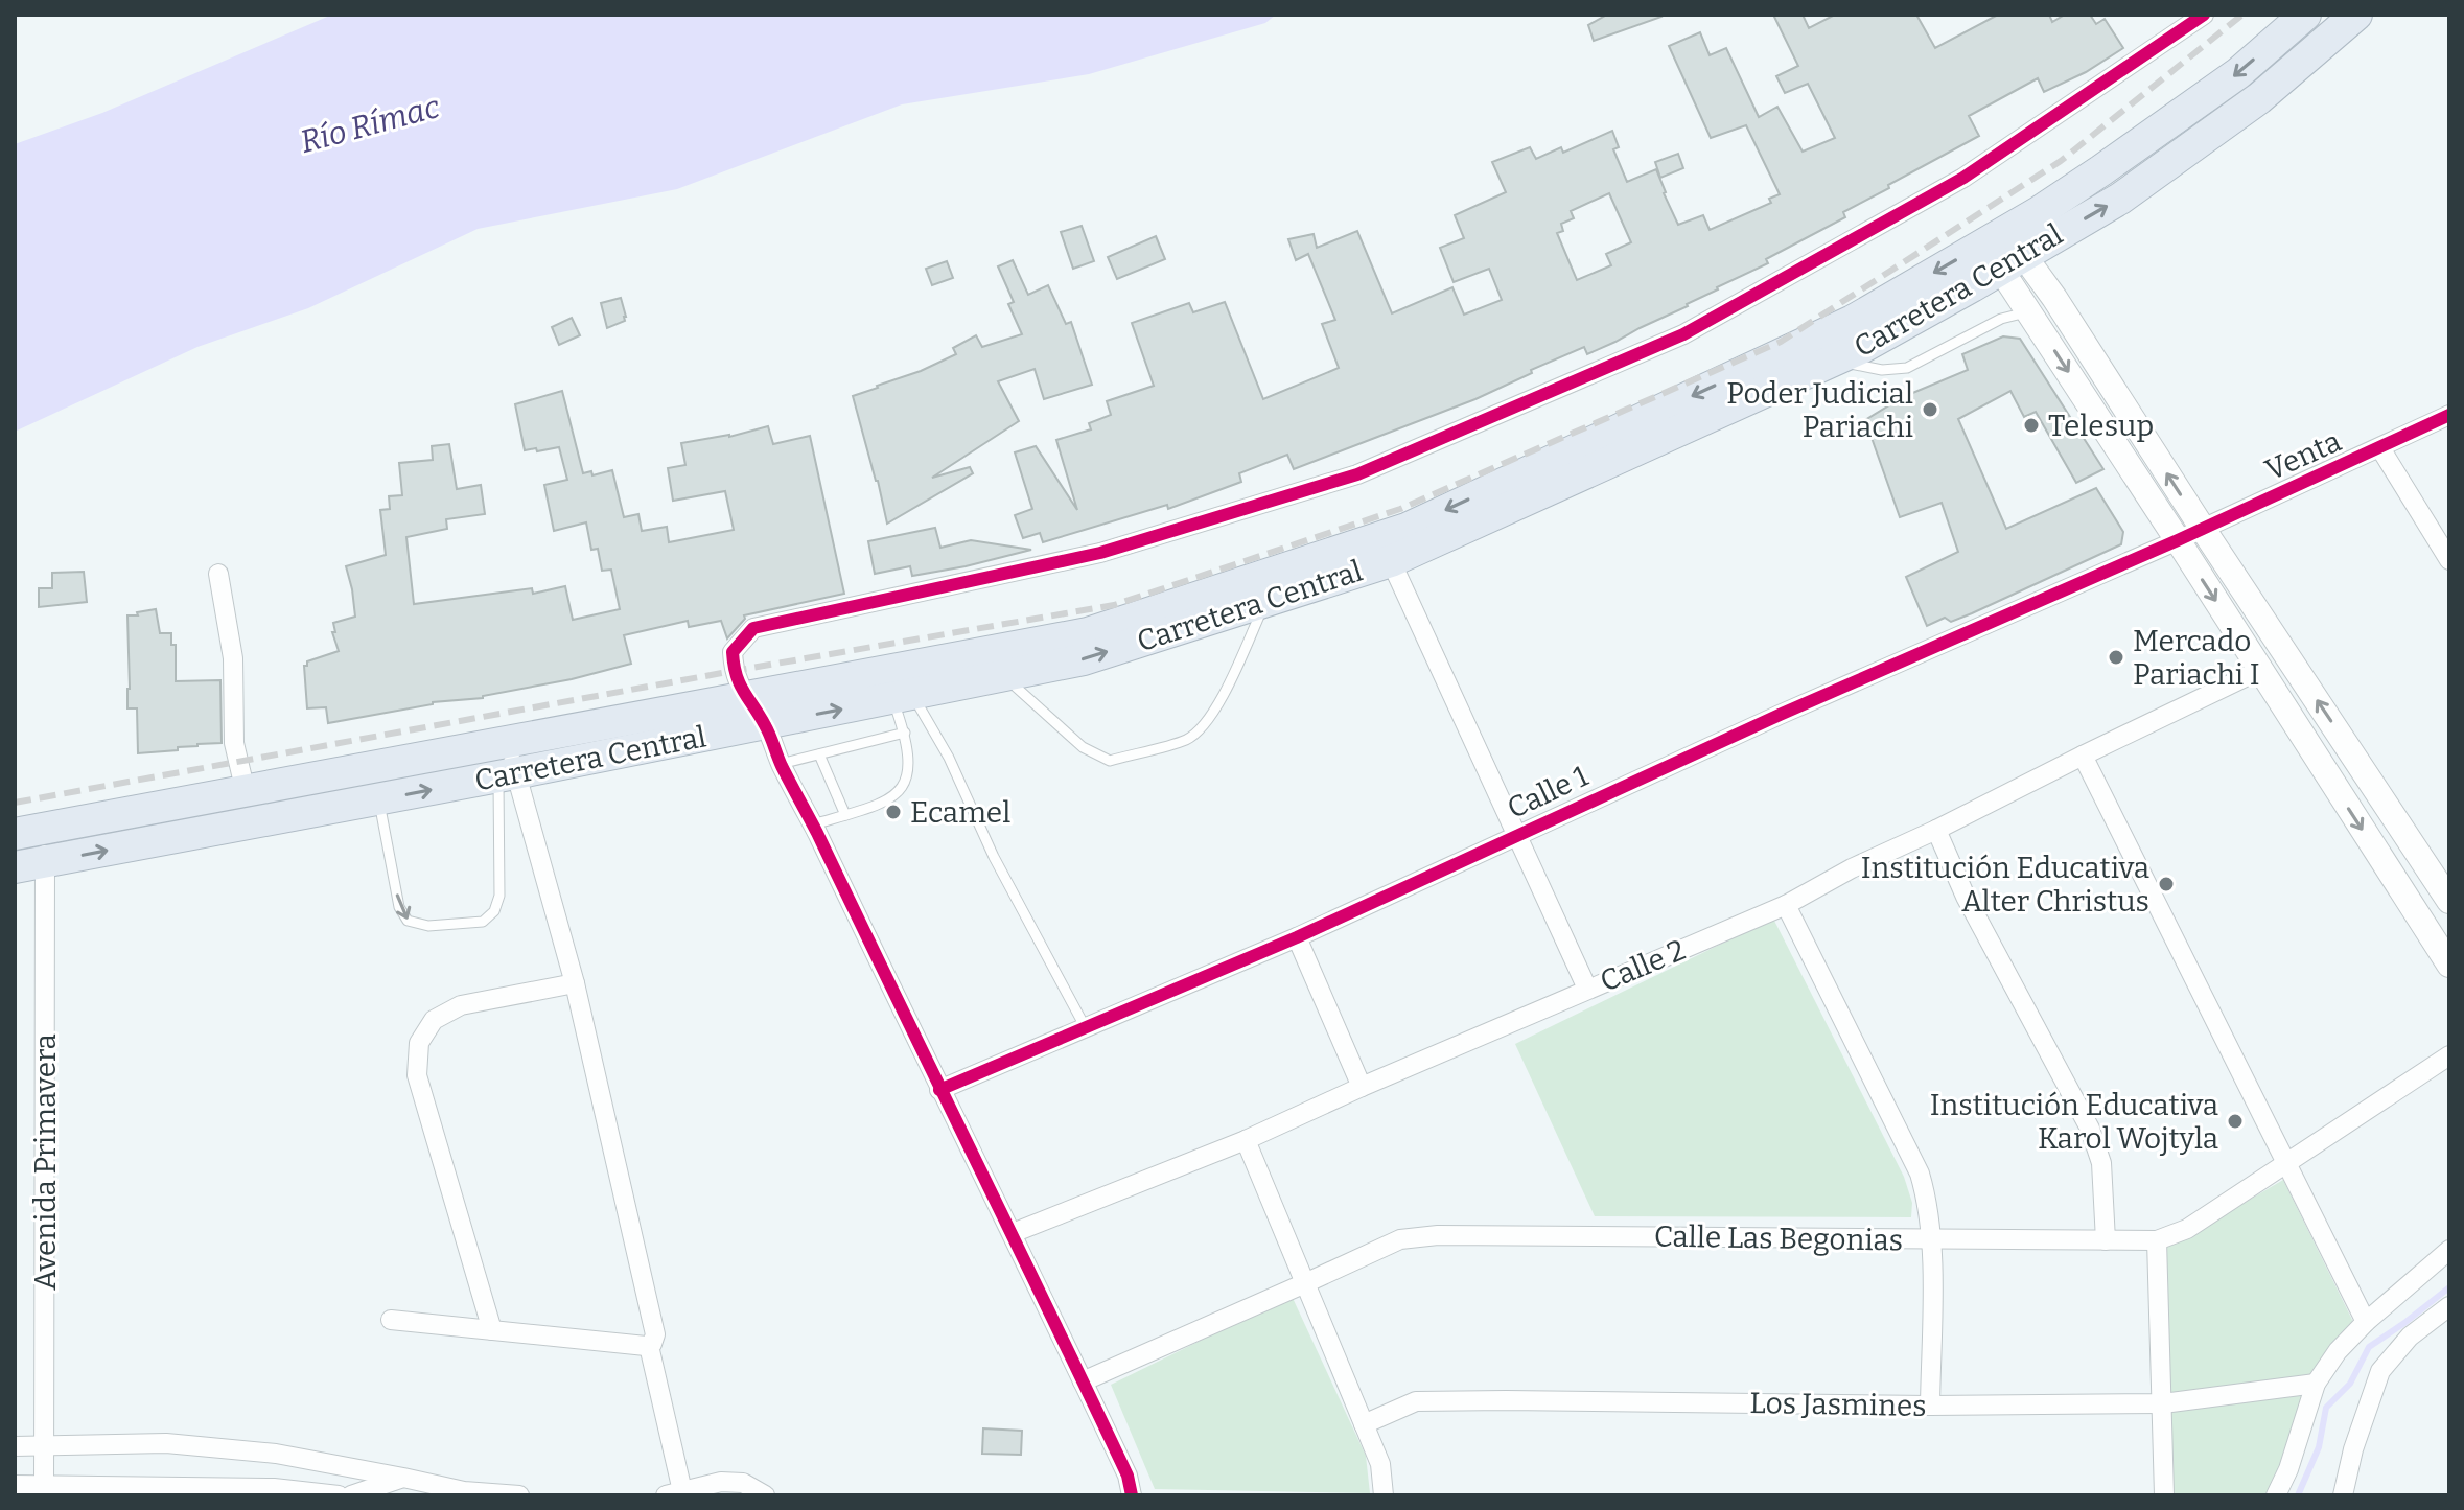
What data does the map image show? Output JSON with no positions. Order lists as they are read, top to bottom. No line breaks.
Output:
{"streets":{"highway":["Carretera Central"],"street":["Venta","Calle 1","Calle 2","Avenida Primavera","Calle Las Begonias","Los Jasmines"]},"crossings":[["Carretera Central","Avenida Primavera"],["Venta","Calle 1"]],"water":["Río Rímac"],"places":["Poder Judicial Pariachi","Telesup","Mercado Pariachi I","Ecamel","Institución Educativa Alter Christus","Institución Educativa Karol Wojtyla"]}
